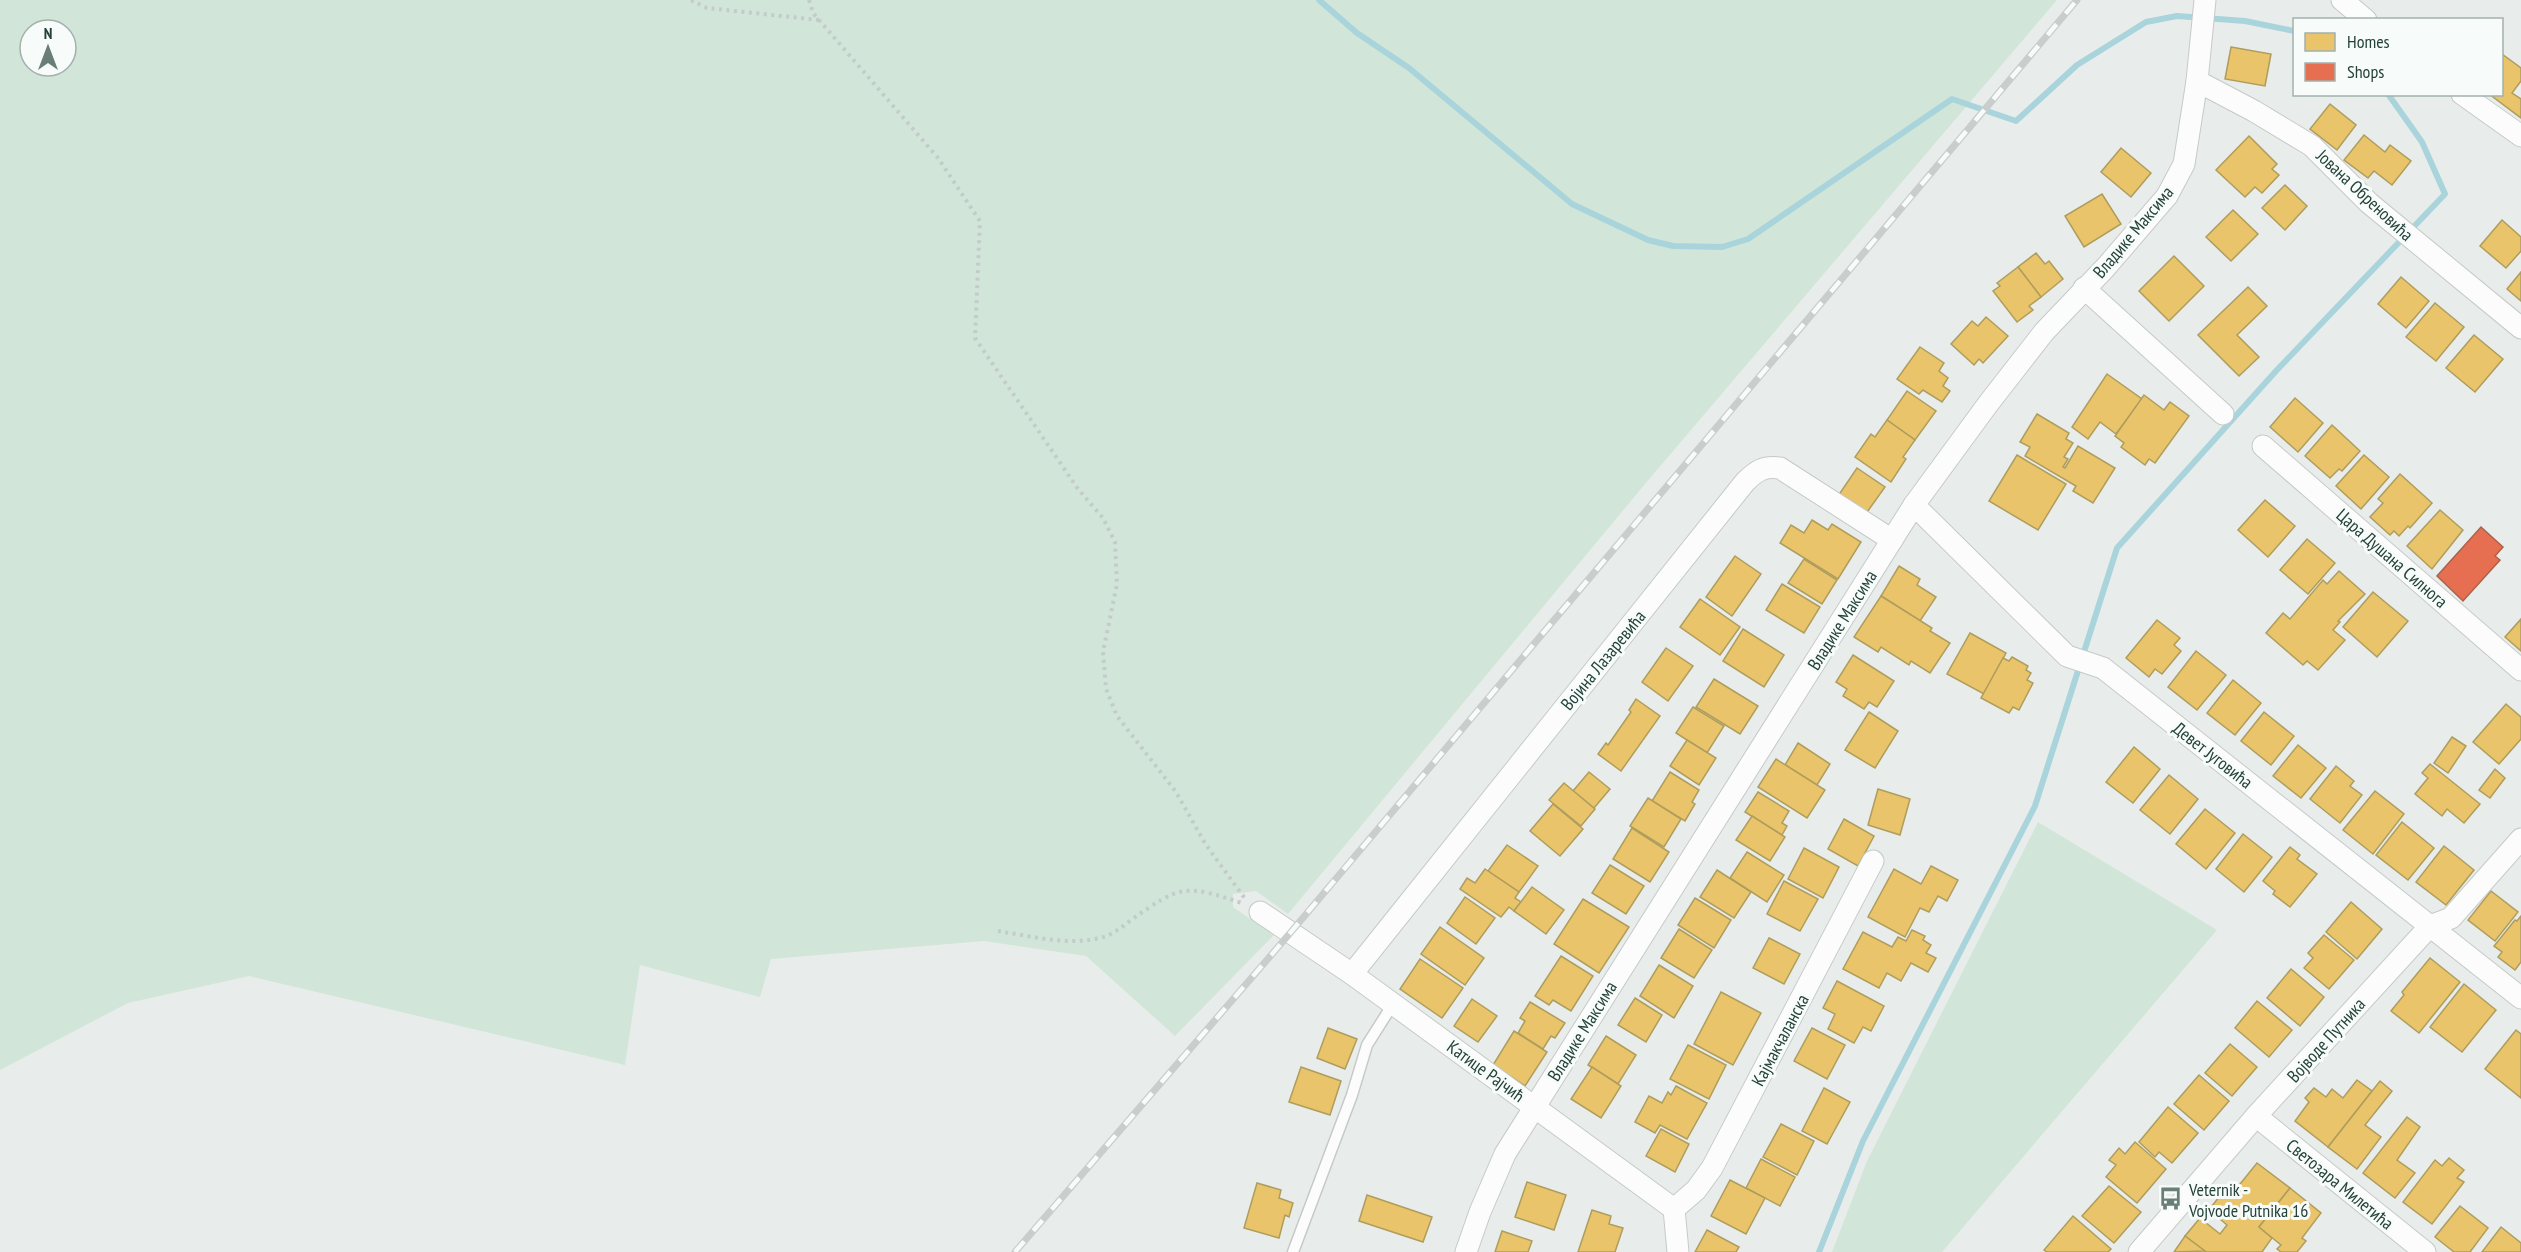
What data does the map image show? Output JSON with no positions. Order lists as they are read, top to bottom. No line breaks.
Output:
{"streets":{"street":["Јована Обреновића","Владике Максима","Цара Душана Силнога","Војина Лазаревића","Девет Југовића","Кајмакчаланска","Војводе Путника","Катице Рајчић","Светозара Милетића"]},"crossings":[["Јована Обреновића","Владике Максима"],["Владике Максима","Војина Лазаревића"],["Владике Максима","Девет Југовића"],["Владике Максима","Катице Рајчић"],["Војина Лазаревића","Катице Рајчић"],["Девет Југовића","Војводе Путника"],["Кајмакчаланска","Катице Рајчић"],["Војводе Путника","Светозара Милетића"]],"places":{"bus stop":["Veternik - Vojvode Putnika 16"]},"legend":["Homes","Shops"],"north":"top"}
